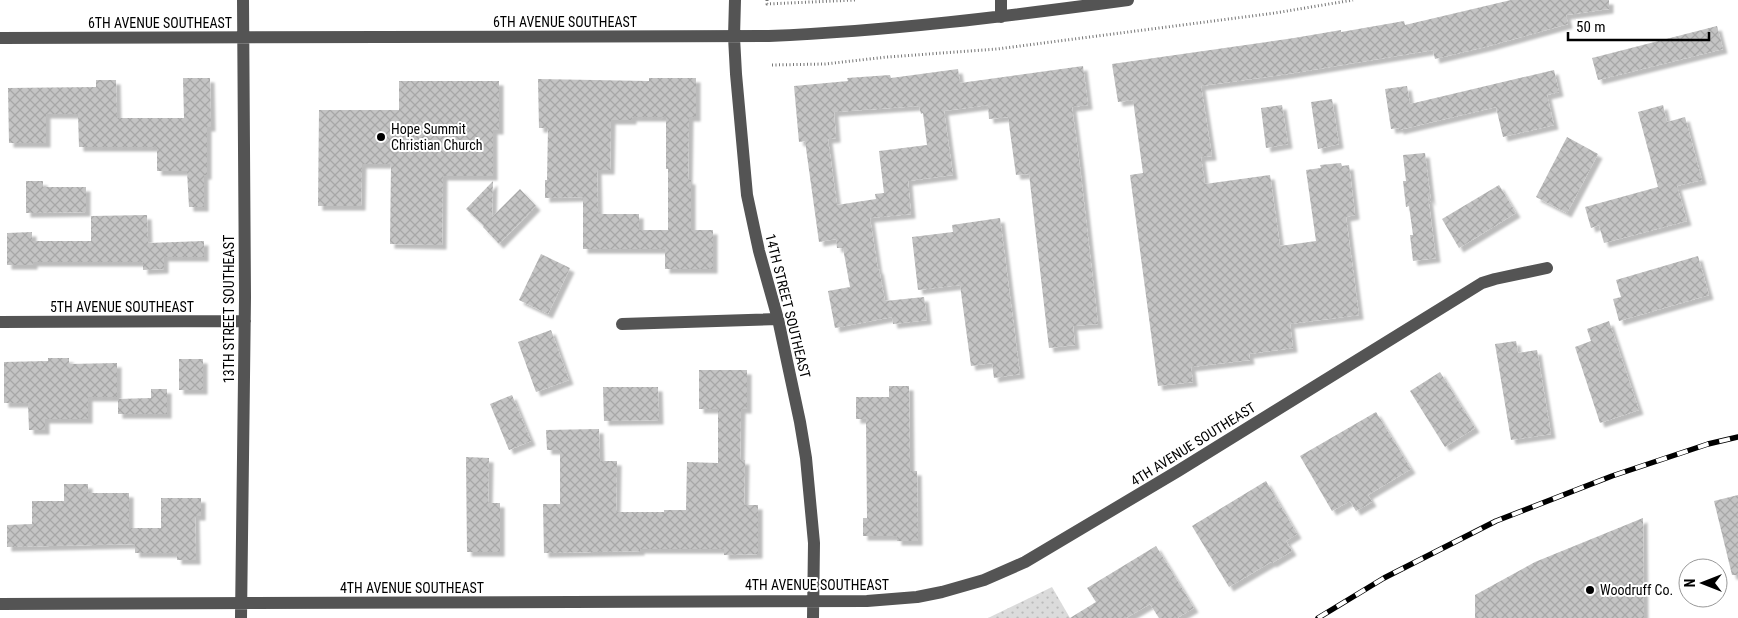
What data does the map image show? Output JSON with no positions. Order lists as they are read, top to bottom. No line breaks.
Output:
{"streets":{"street":["6TH AVENUE SOUTHEAST","14TH STREET SOUTHEAST","5TH AVENUE SOUTHEAST","13TH STREET SOUTHEAST","4TH AVENUE SOUTHEAST"]},"crossings":[["6TH AVENUE SOUTHEAST","14TH STREET SOUTHEAST"],["6TH AVENUE SOUTHEAST","13TH STREET SOUTHEAST"],["14TH STREET SOUTHEAST","4TH AVENUE SOUTHEAST"],["5TH AVENUE SOUTHEAST","13TH STREET SOUTHEAST"],["13TH STREET SOUTHEAST","4TH AVENUE SOUTHEAST"]],"places":["Hope Summit Christian Church","Woodruff Co."],"scale_bar":"50 m","north":"left"}
